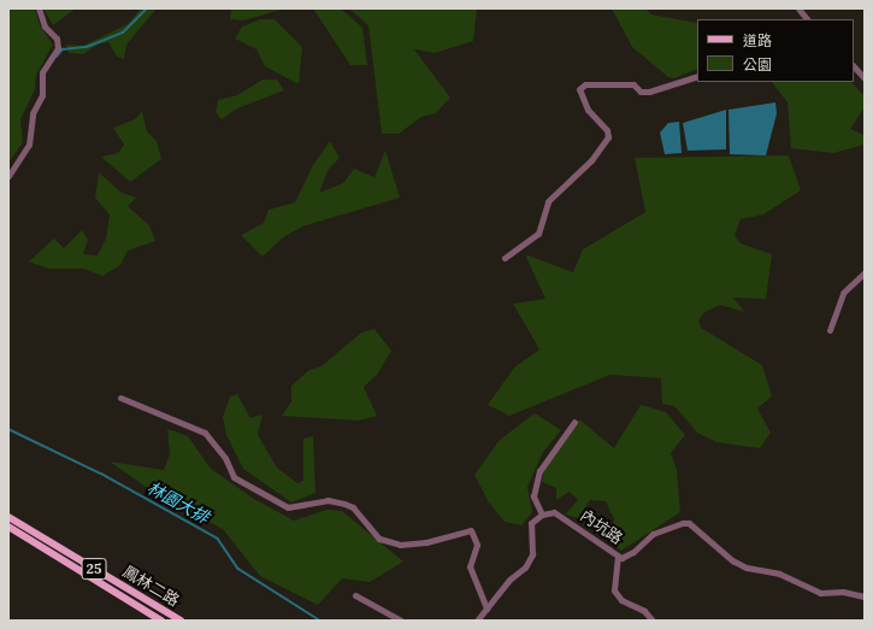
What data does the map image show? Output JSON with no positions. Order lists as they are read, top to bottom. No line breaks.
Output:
{"streets":{"main road":["25","鳳林二路"],"street":["內坑路"]},"water":["林園大排"],"legend":["道路","公園"]}
